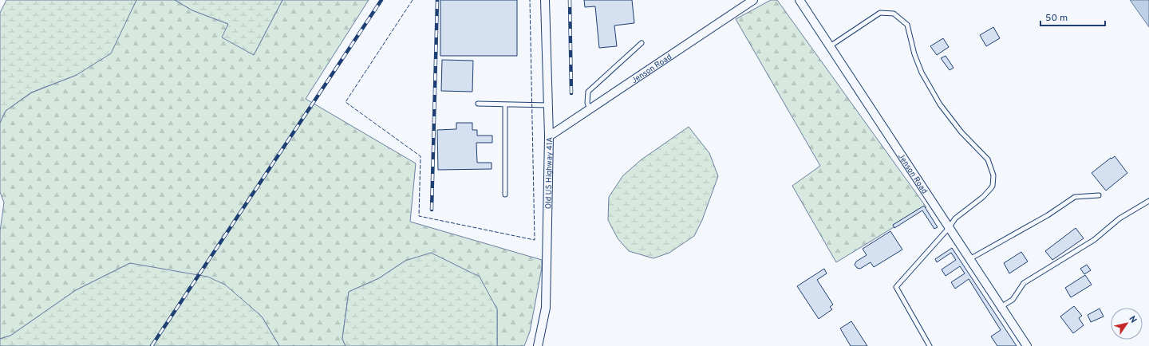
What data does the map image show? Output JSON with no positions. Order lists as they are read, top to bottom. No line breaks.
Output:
{"streets":{"street":["Jenson Road","Old US Highway 41A"]},"crossings":[["Jenson Road","Old US Highway 41A"]],"scale_bar":"50 m","north":"top right"}
